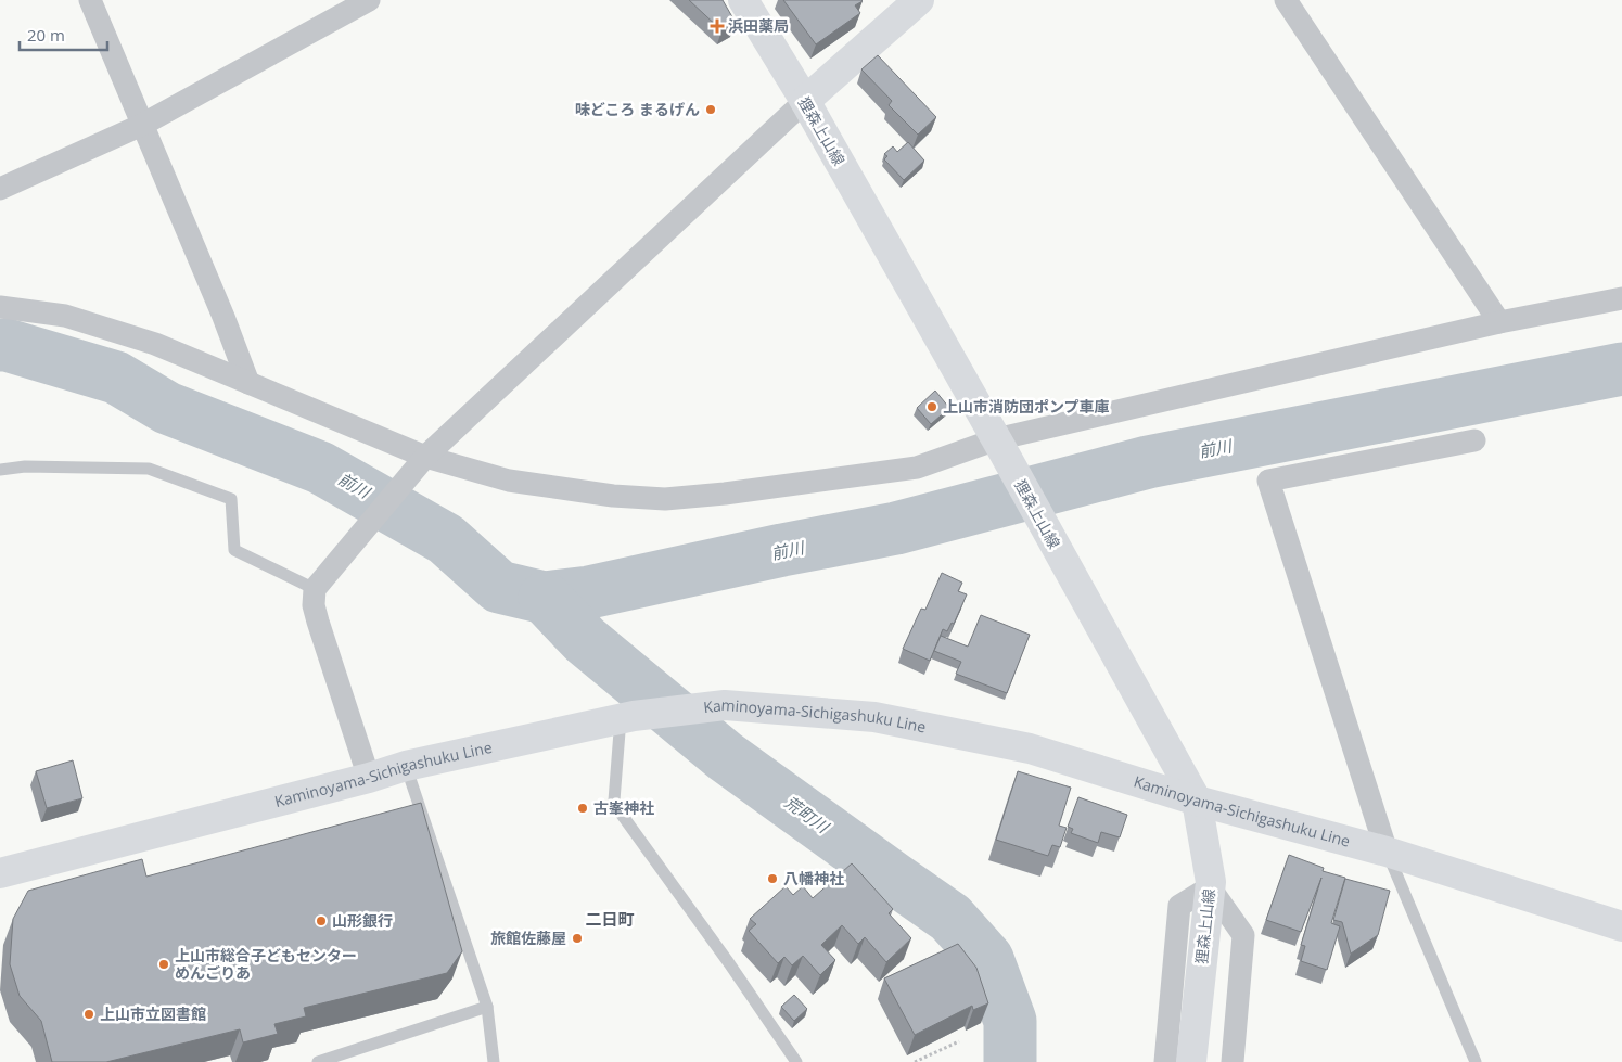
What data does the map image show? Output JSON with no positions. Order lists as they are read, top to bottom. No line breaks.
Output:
{"streets":{"main road":["狸森上山線","Kaminoyama-Sichigashuku Line"]},"crossings":[["狸森上山線","Kaminoyama-Sichigashuku Line"]],"districts":["二日町"],"water":["前川","荒町川"],"places":{"health":["浜田薬局"],"other":["味どころ まるげん","上山市消防団ポンプ車庫","古峯神社","八幡神社","山形銀行","旅館佐藤屋","上山市総合子どもセンター めんごりあ","上山市立図書館"]},"scale_bar":"20 m"}
